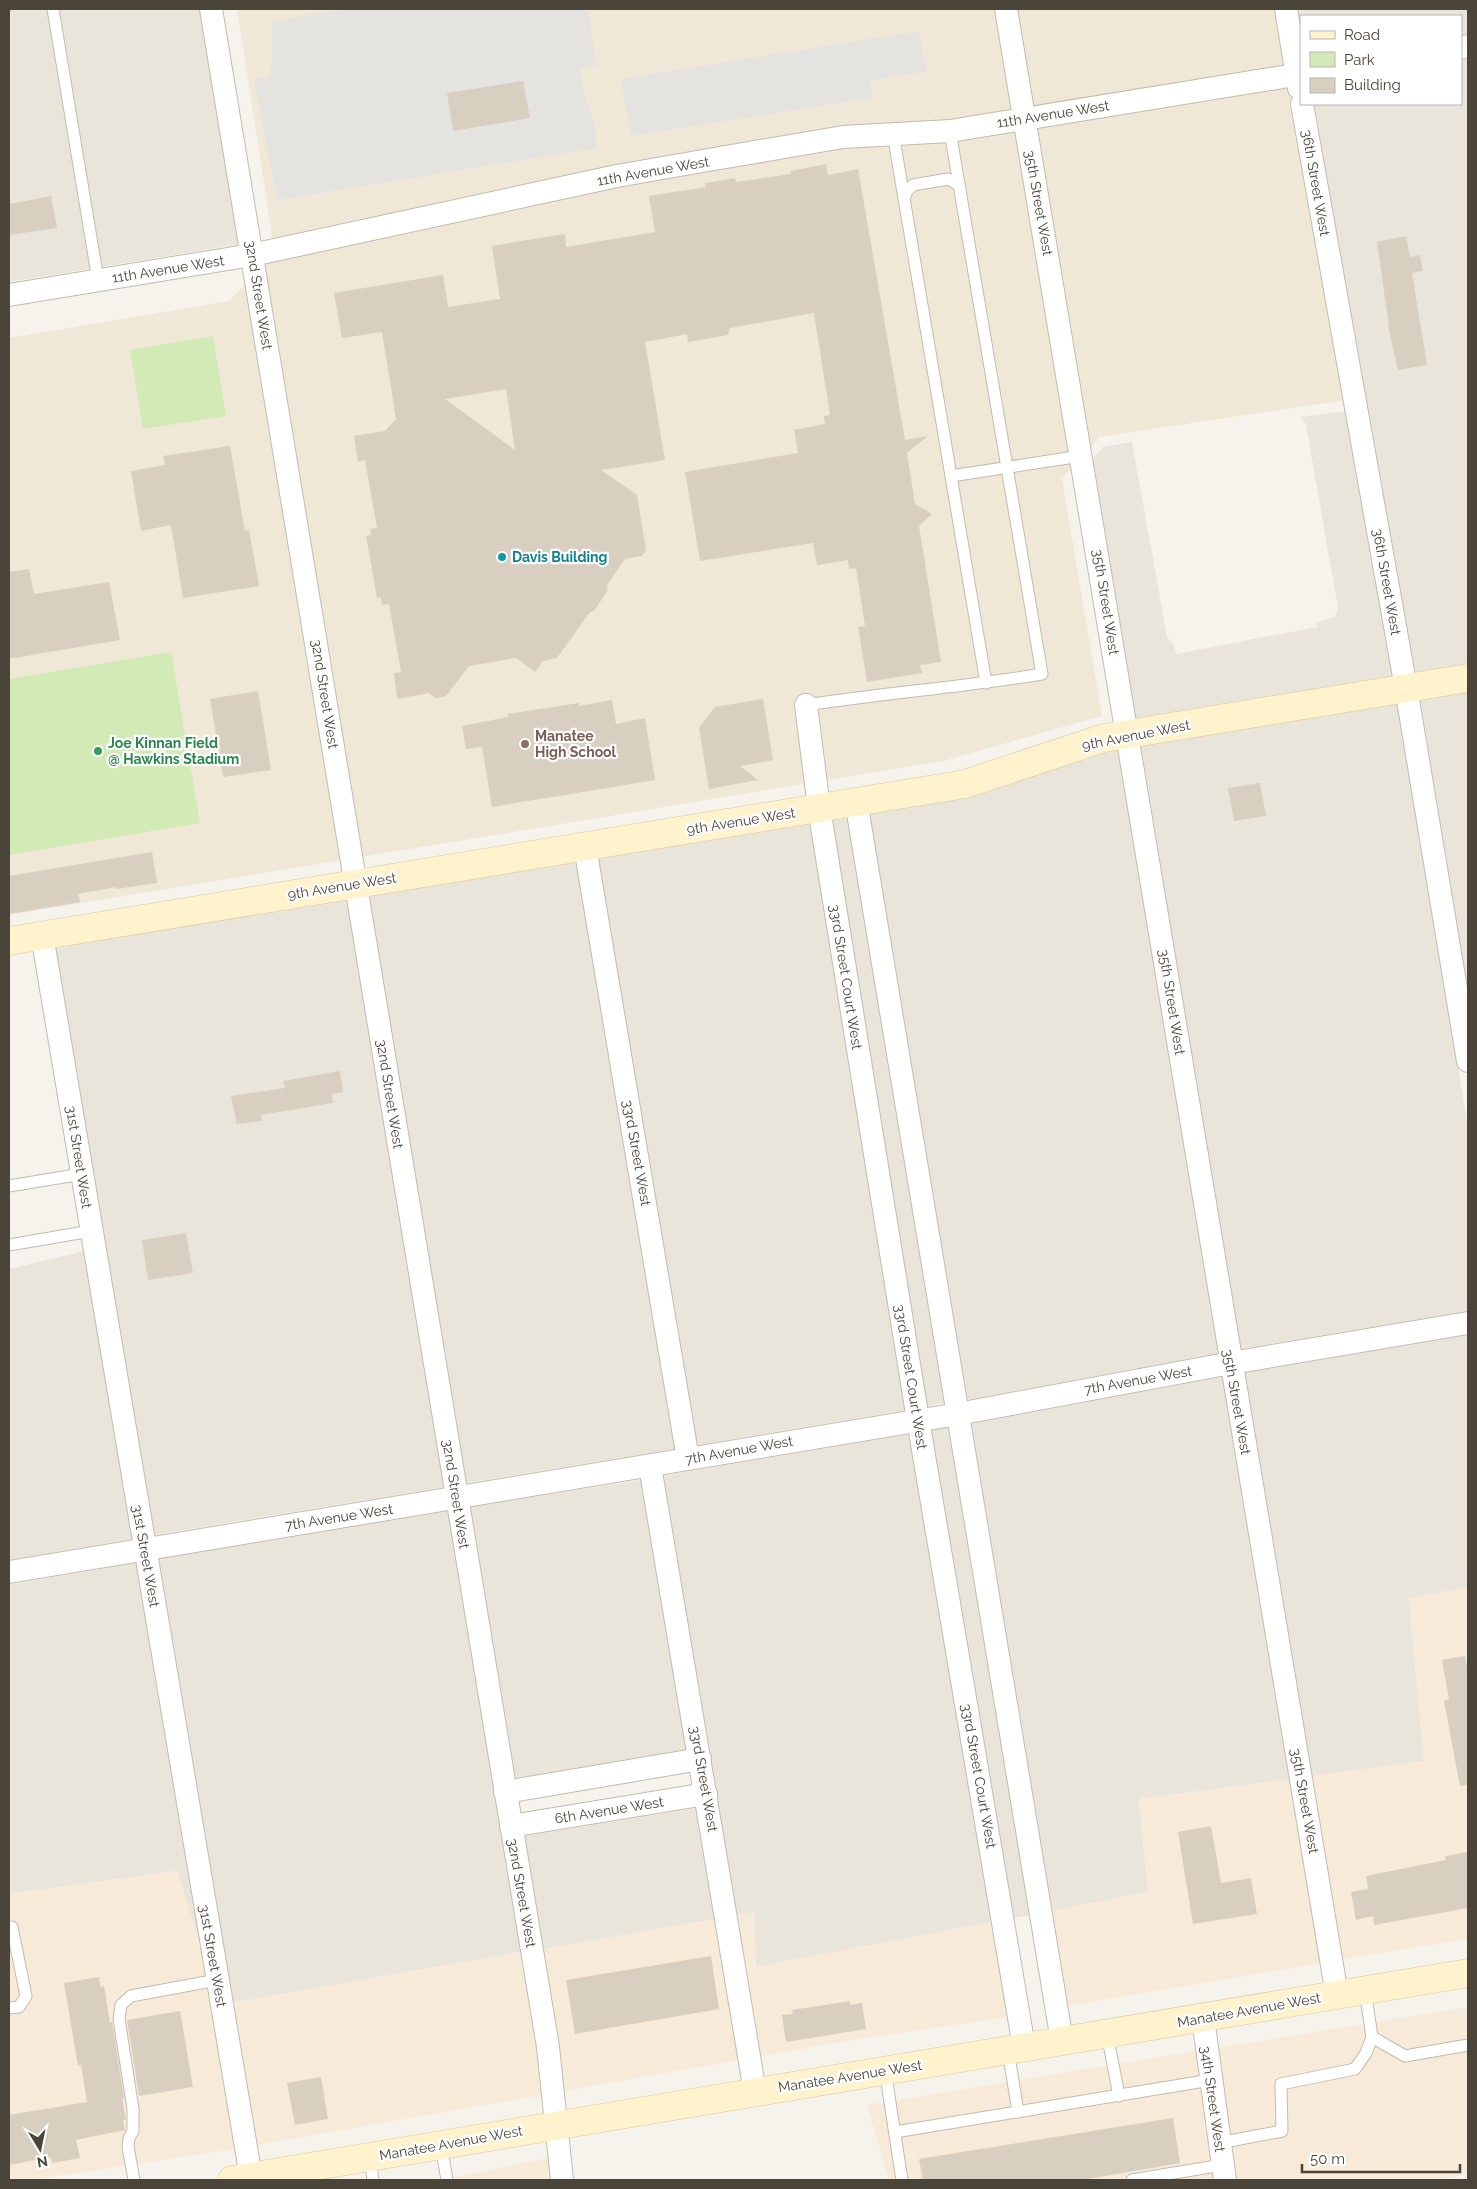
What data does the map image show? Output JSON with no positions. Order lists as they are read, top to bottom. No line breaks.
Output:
{"streets":{"street":["11th Avenue West","36th Street West","35th Street West","32nd Street West","9th Avenue West","33rd Street Court West","33rd Street West","31st Street West","7th Avenue West","6th Avenue West","Manatee Avenue West","34th Street West"]},"crossings":[["11th Avenue West","35th Street West"],["11th Avenue West","32nd Street West"],["36th Street West","9th Avenue West"],["35th Street West","9th Avenue West"],["35th Street West","7th Avenue West"],["35th Street West","Manatee Avenue West"],["32nd Street West","9th Avenue West"],["32nd Street West","7th Avenue West"],["32nd Street West","6th Avenue West"],["32nd Street West","Manatee Avenue West"],["9th Avenue West","33rd Street Court West"],["9th Avenue West","33rd Street West"],["9th Avenue West","31st Street West"],["33rd Street Court West","7th Avenue West"],["33rd Street Court West","Manatee Avenue West"],["33rd Street West","7th Avenue West"],["33rd Street West","6th Avenue West"],["33rd Street West","Manatee Avenue West"],["31st Street West","7th Avenue West"],["31st Street West","Manatee Avenue West"],["Manatee Avenue West","34th Street West"]],"places":["Davis Building","Manatee High School","Joe Kinnan Field @ Hawkins Stadium"],"legend":["Road","Park","Building"],"scale_bar":"50 m","north":"bottom"}
